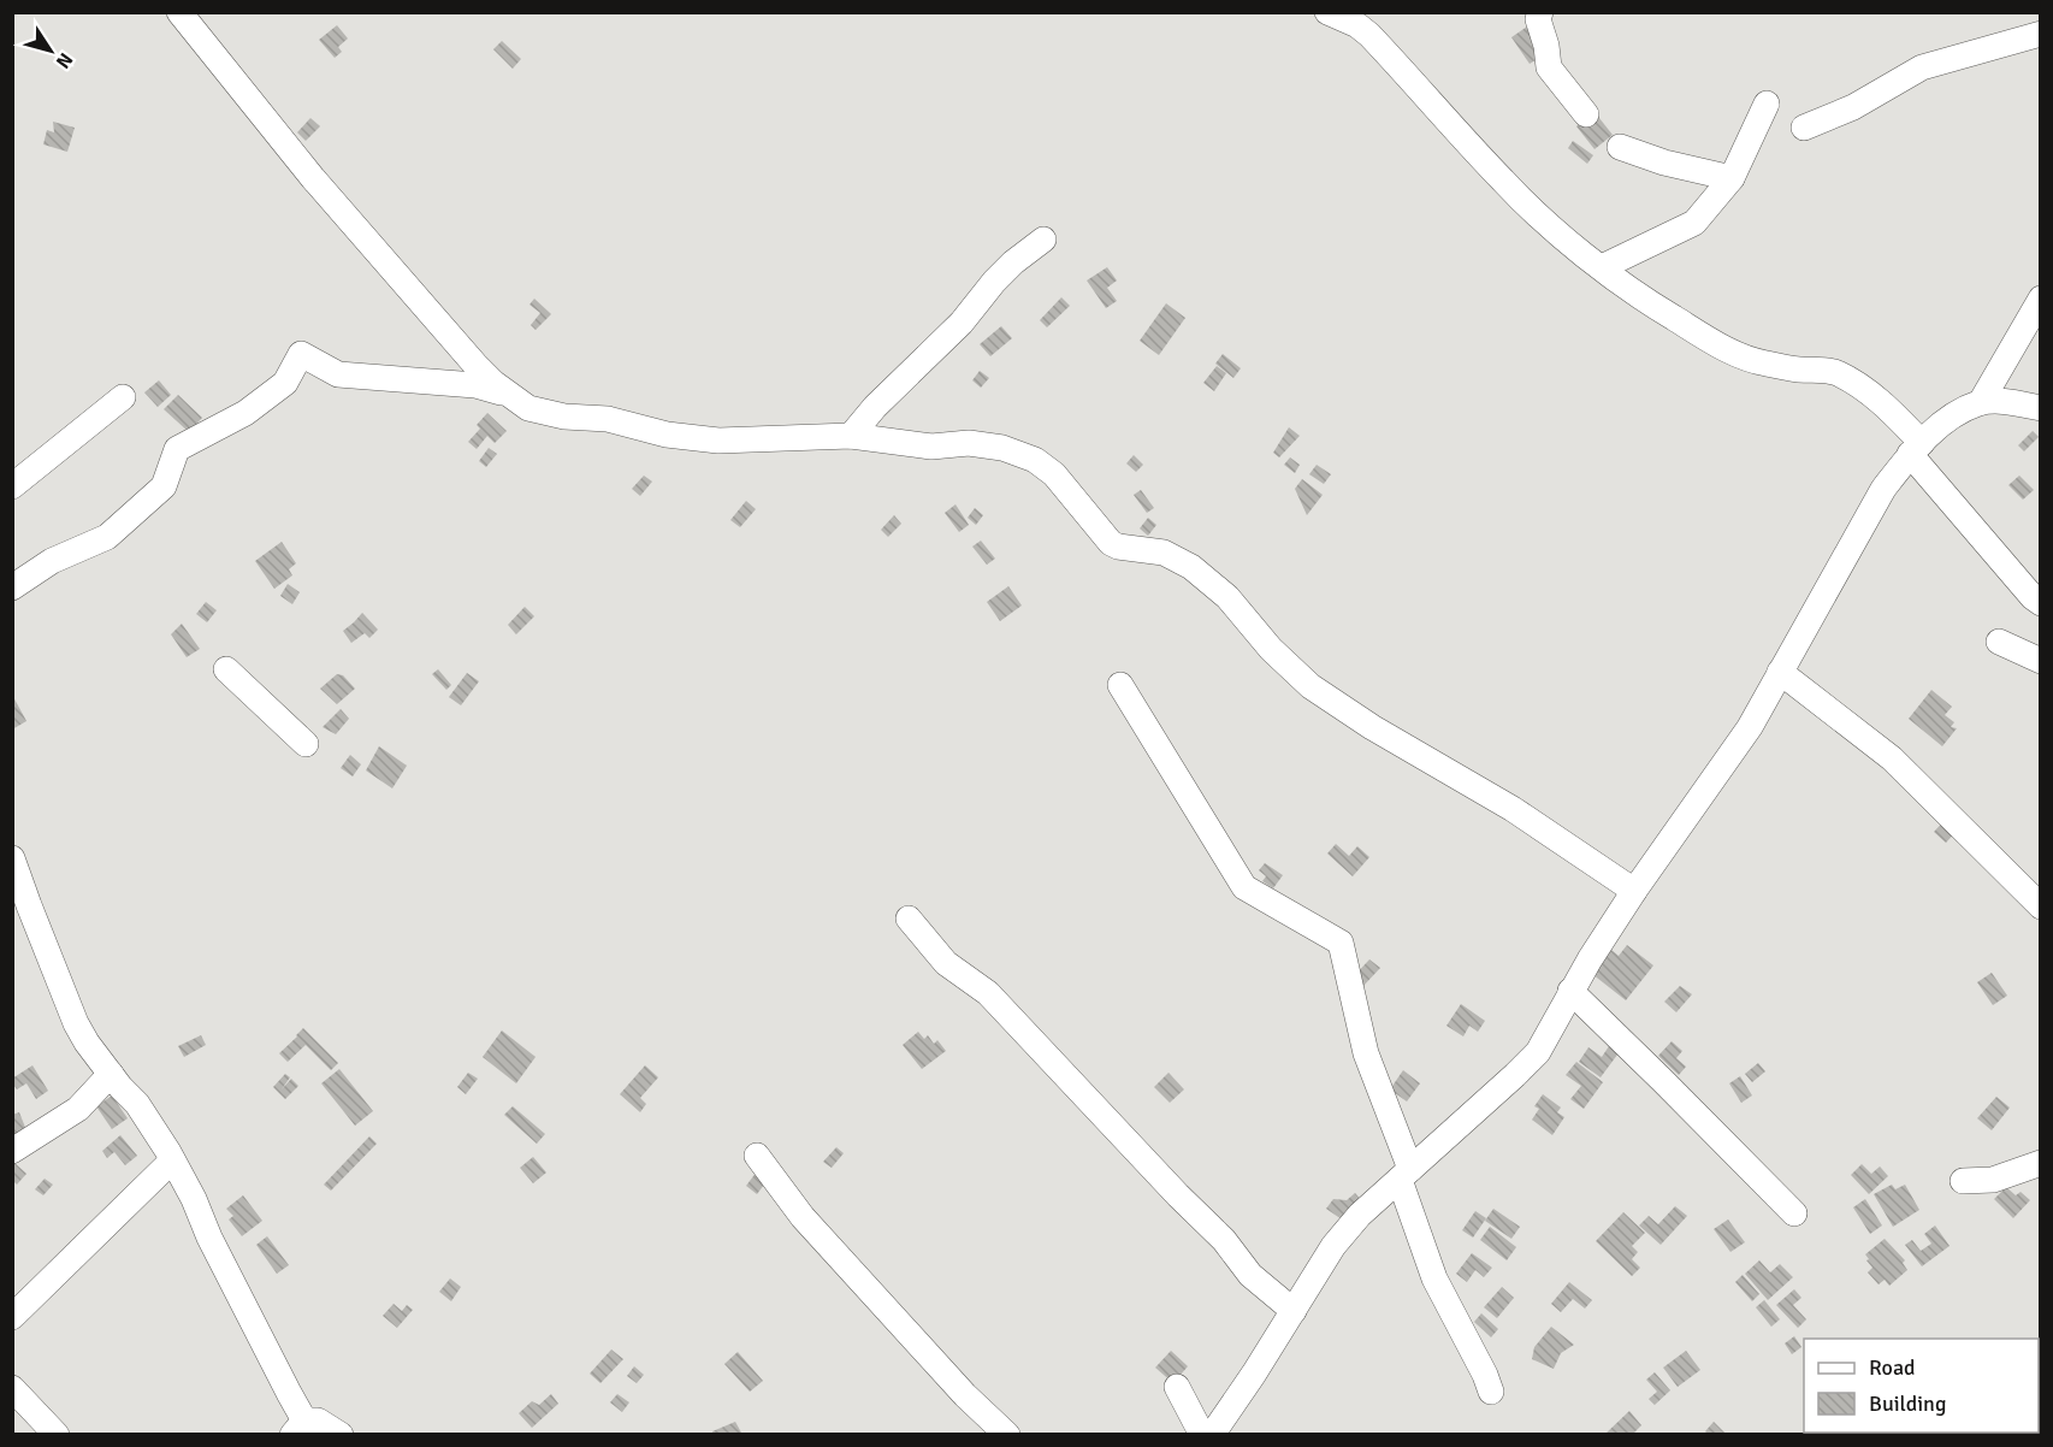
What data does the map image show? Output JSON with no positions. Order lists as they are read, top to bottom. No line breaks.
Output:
{"legend":["Road","Building"],"north":"bottom right"}
